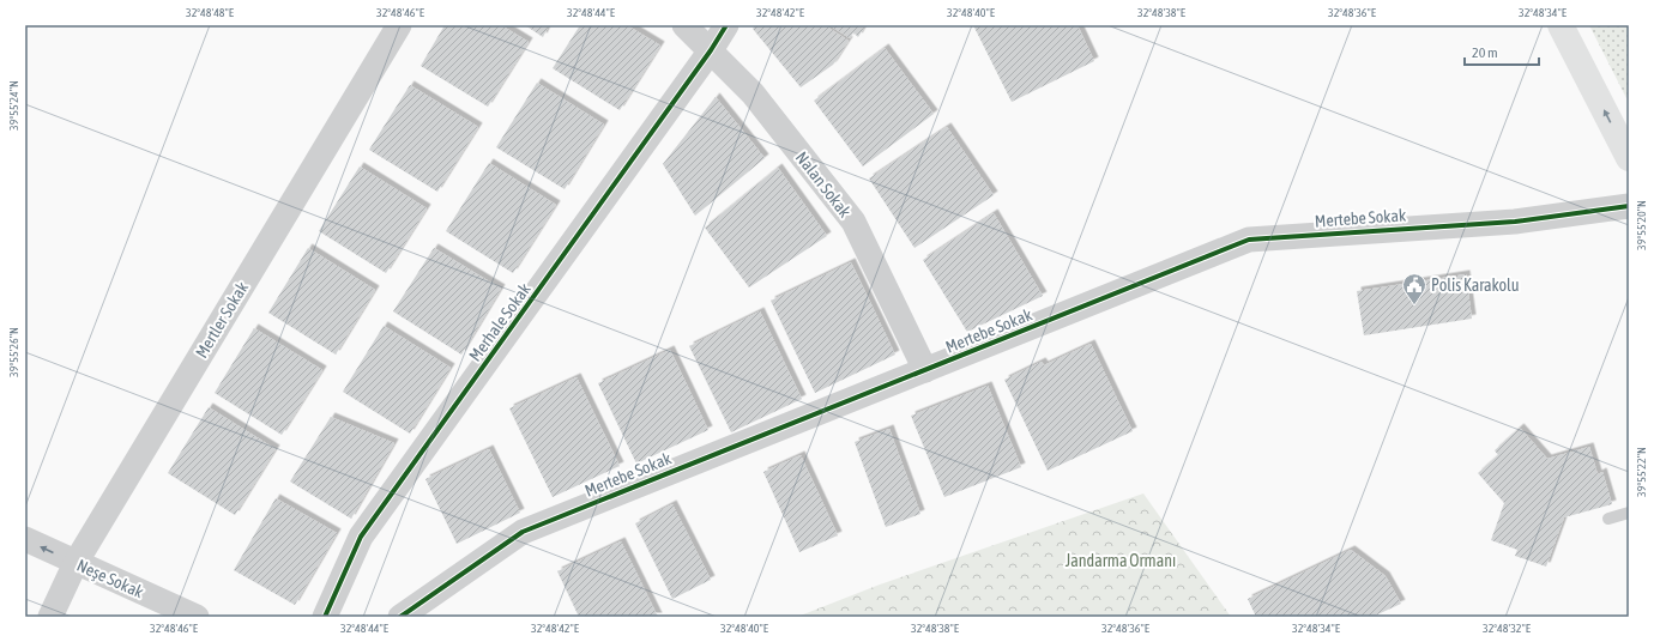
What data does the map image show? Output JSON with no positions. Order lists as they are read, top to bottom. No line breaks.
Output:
{"streets":{"street":["Nalan Sokak","Mertebe Sokak","Mertler Sokak","Merhale Sokak","Neşe Sokak"]},"crossings":[["Nalan Sokak","Mertebe Sokak"],["Nalan Sokak","Merhale Sokak"],["Mertler Sokak","Neşe Sokak"]],"parks":["Jandarma Ormanı"],"places":{"public building":["Polis Karakolu"]},"scale_bar":"20 m","coordinates":["32°48'48\"E","32°48'46\"E","32°48'44\"E","32°48'42\"E","32°48'40\"E","32°48'38\"E","32°48'36\"E","32°48'34\"E","39°55'24\"N","39°55'20\"N","39°55'26\"N","39°55'22\"N","32°48'32\"E"]}
